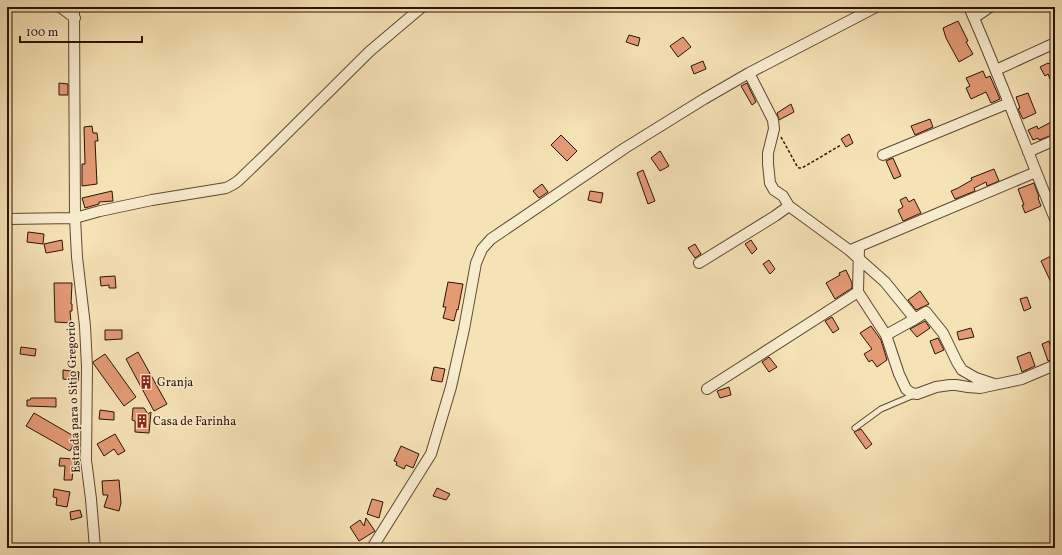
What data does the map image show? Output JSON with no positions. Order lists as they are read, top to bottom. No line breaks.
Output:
{"streets":{"street":["Estrada para o Sitio Gregorio"]},"places":{"building":["Granja","Casa de Farinha"]},"scale_bar":"100 m"}
